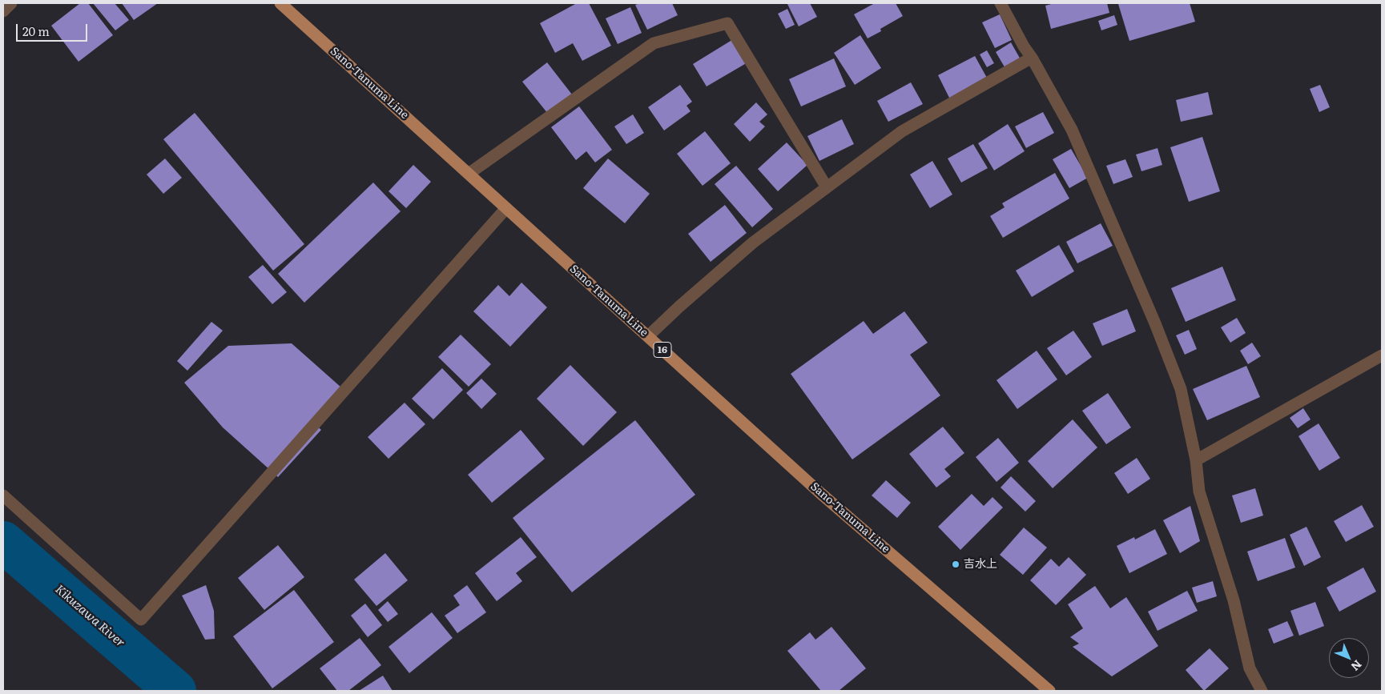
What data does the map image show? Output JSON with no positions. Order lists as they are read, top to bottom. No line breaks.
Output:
{"streets":{"main road":["Sano-Tanuma Line","16"]},"water":["Kikuzawa River"],"places":["吉水上"],"scale_bar":"20 m","north":"bottom right"}
